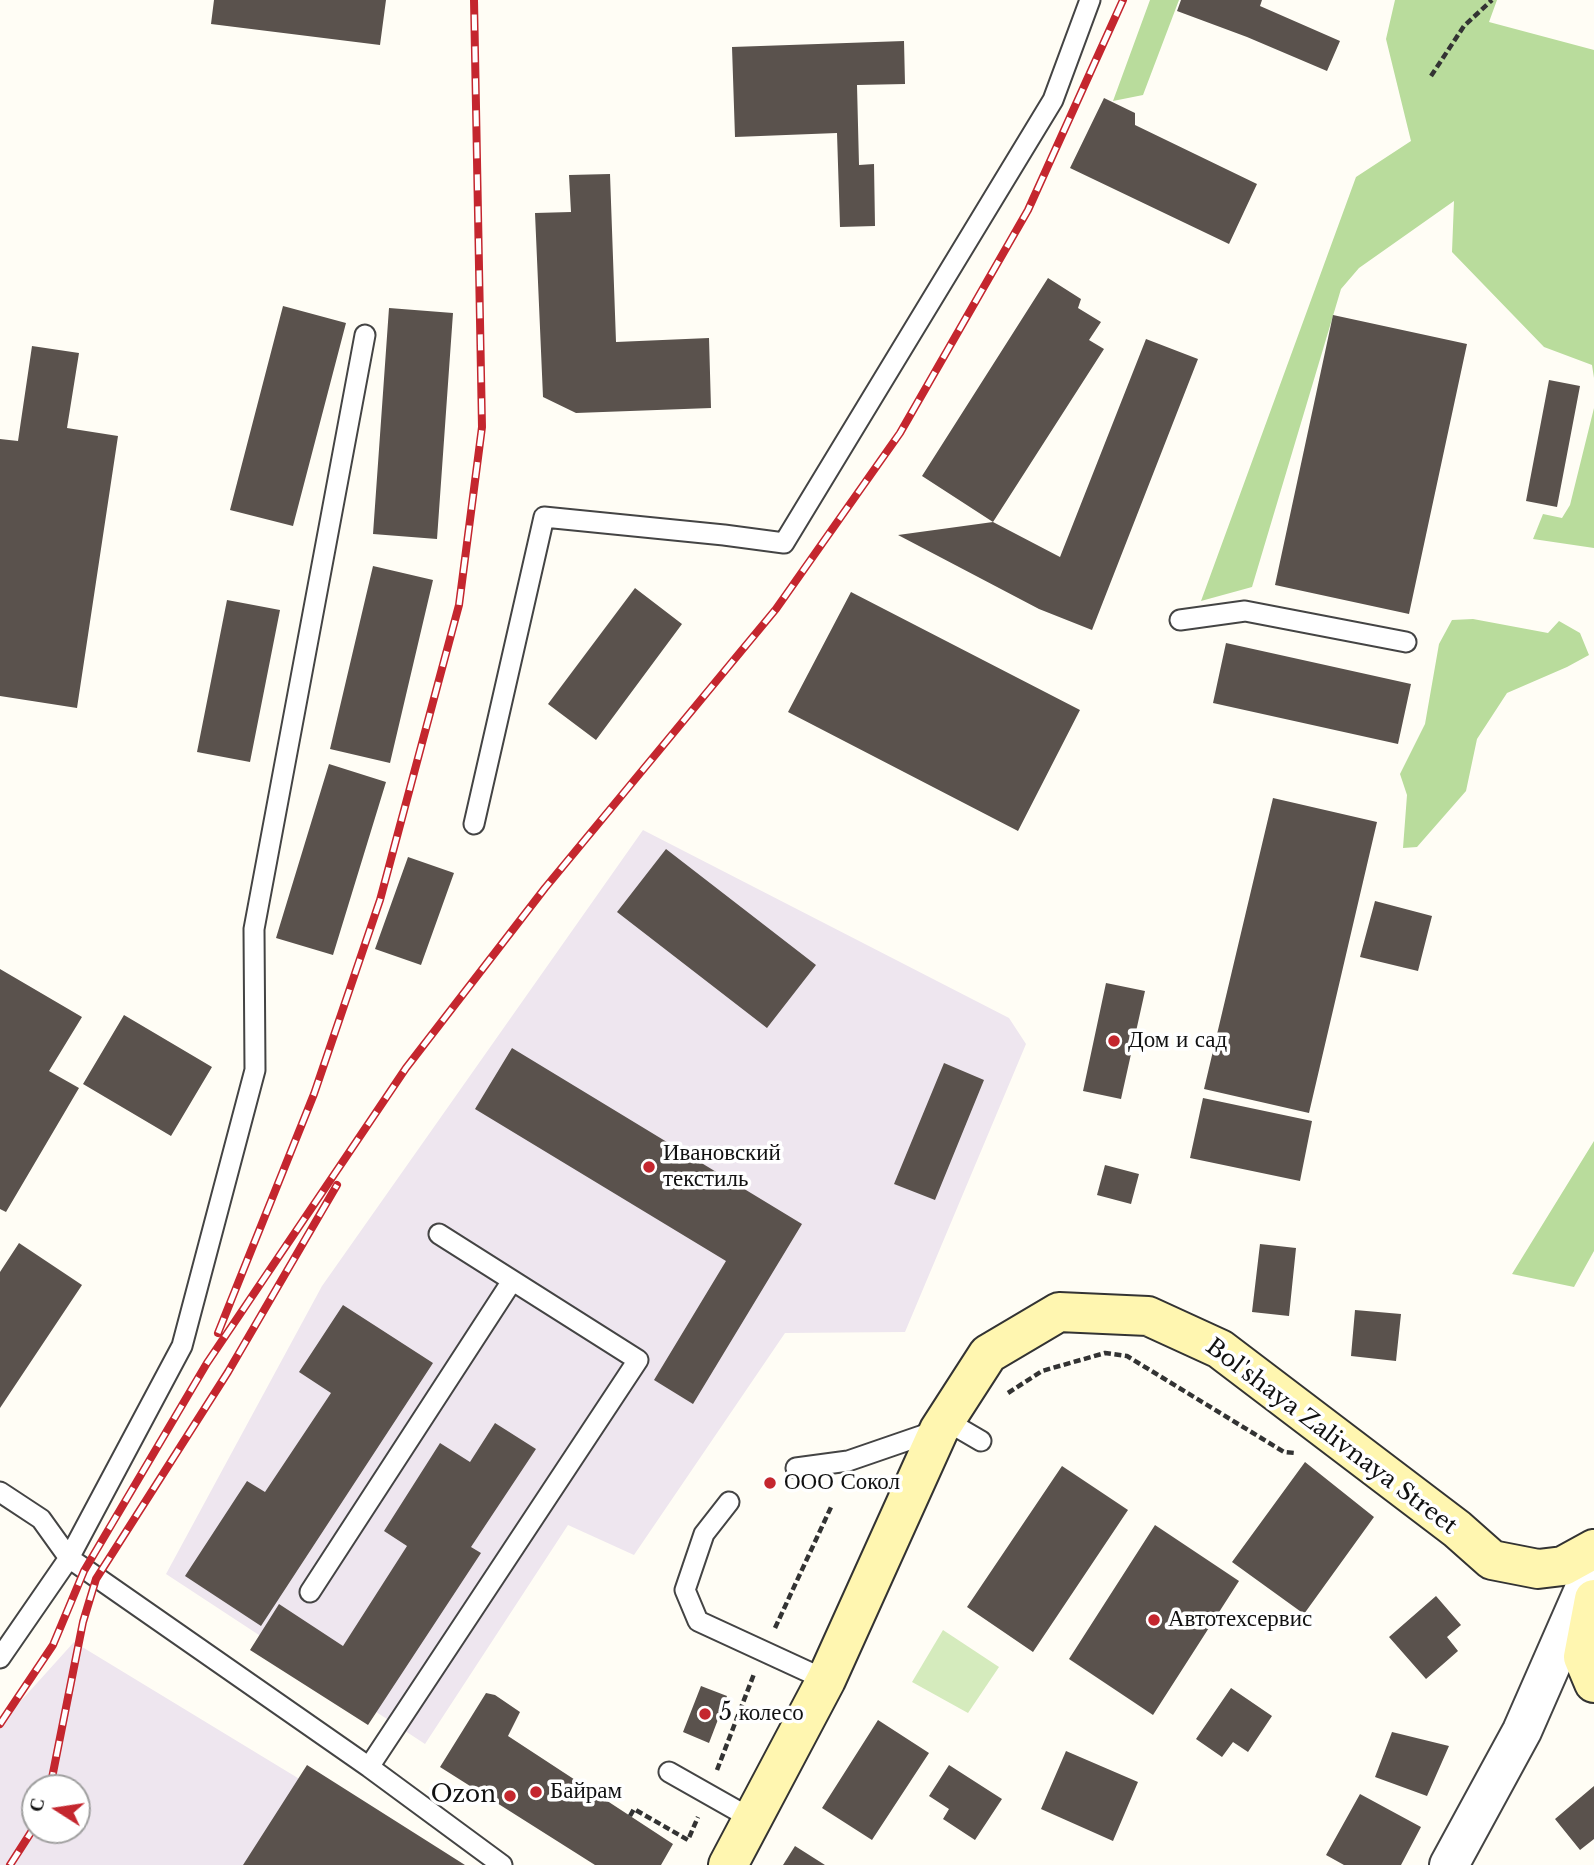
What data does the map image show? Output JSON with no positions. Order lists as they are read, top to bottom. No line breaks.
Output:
{"streets":{"street":["Bol'shaya Zalivnaya Street"]},"places":["Дом и сад","Ивановский текстиль","ООО Сокол","Автотехсервис","5 колесо","Байрам","Ozon"],"north":"left"}
